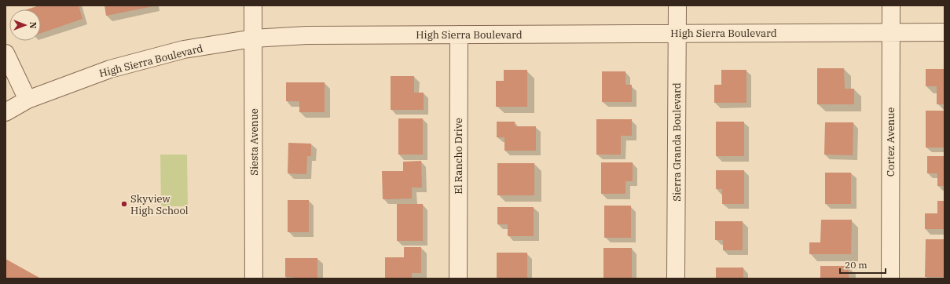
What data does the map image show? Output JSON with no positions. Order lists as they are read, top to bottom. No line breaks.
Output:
{"streets":{"street":["High Sierra Boulevard","Siesta Avenue","Sierra Granda Boulevard","Cortez Avenue","El Rancho Drive"]},"crossings":[["High Sierra Boulevard","Siesta Avenue"],["High Sierra Boulevard","Sierra Granda Boulevard"],["High Sierra Boulevard","Cortez Avenue"],["High Sierra Boulevard","El Rancho Drive"]],"places":["Skyview High School"],"scale_bar":"20 m","north":"right"}
